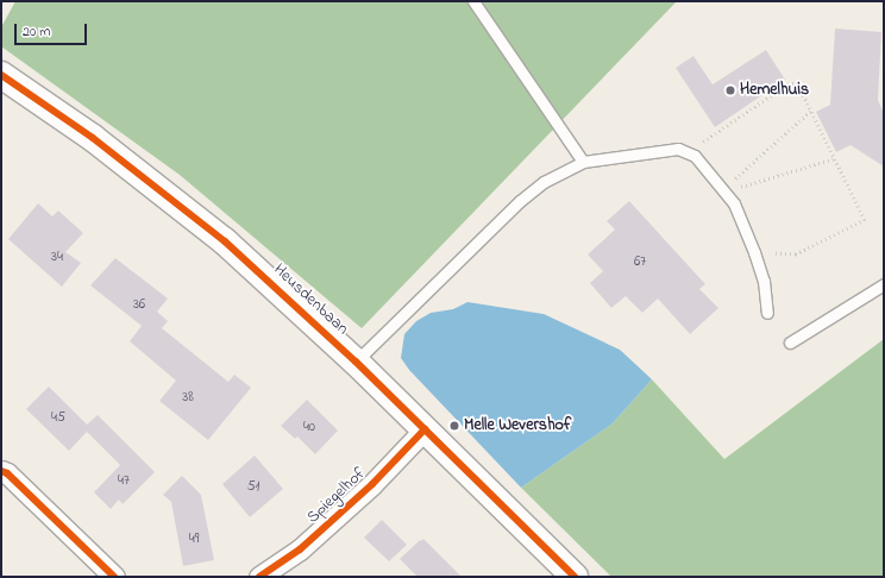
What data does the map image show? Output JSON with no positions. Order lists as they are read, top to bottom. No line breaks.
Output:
{"streets":{"main road":["Heusdenbaan"],"street":["Spiegelhof"]},"crossings":[["Heusdenbaan","Spiegelhof"]],"places":["Hemelhuis","Melle Wevershof"],"house_numbers":["34","67","36","38","45","40","47","51","49"],"scale_bar":"20 m"}
